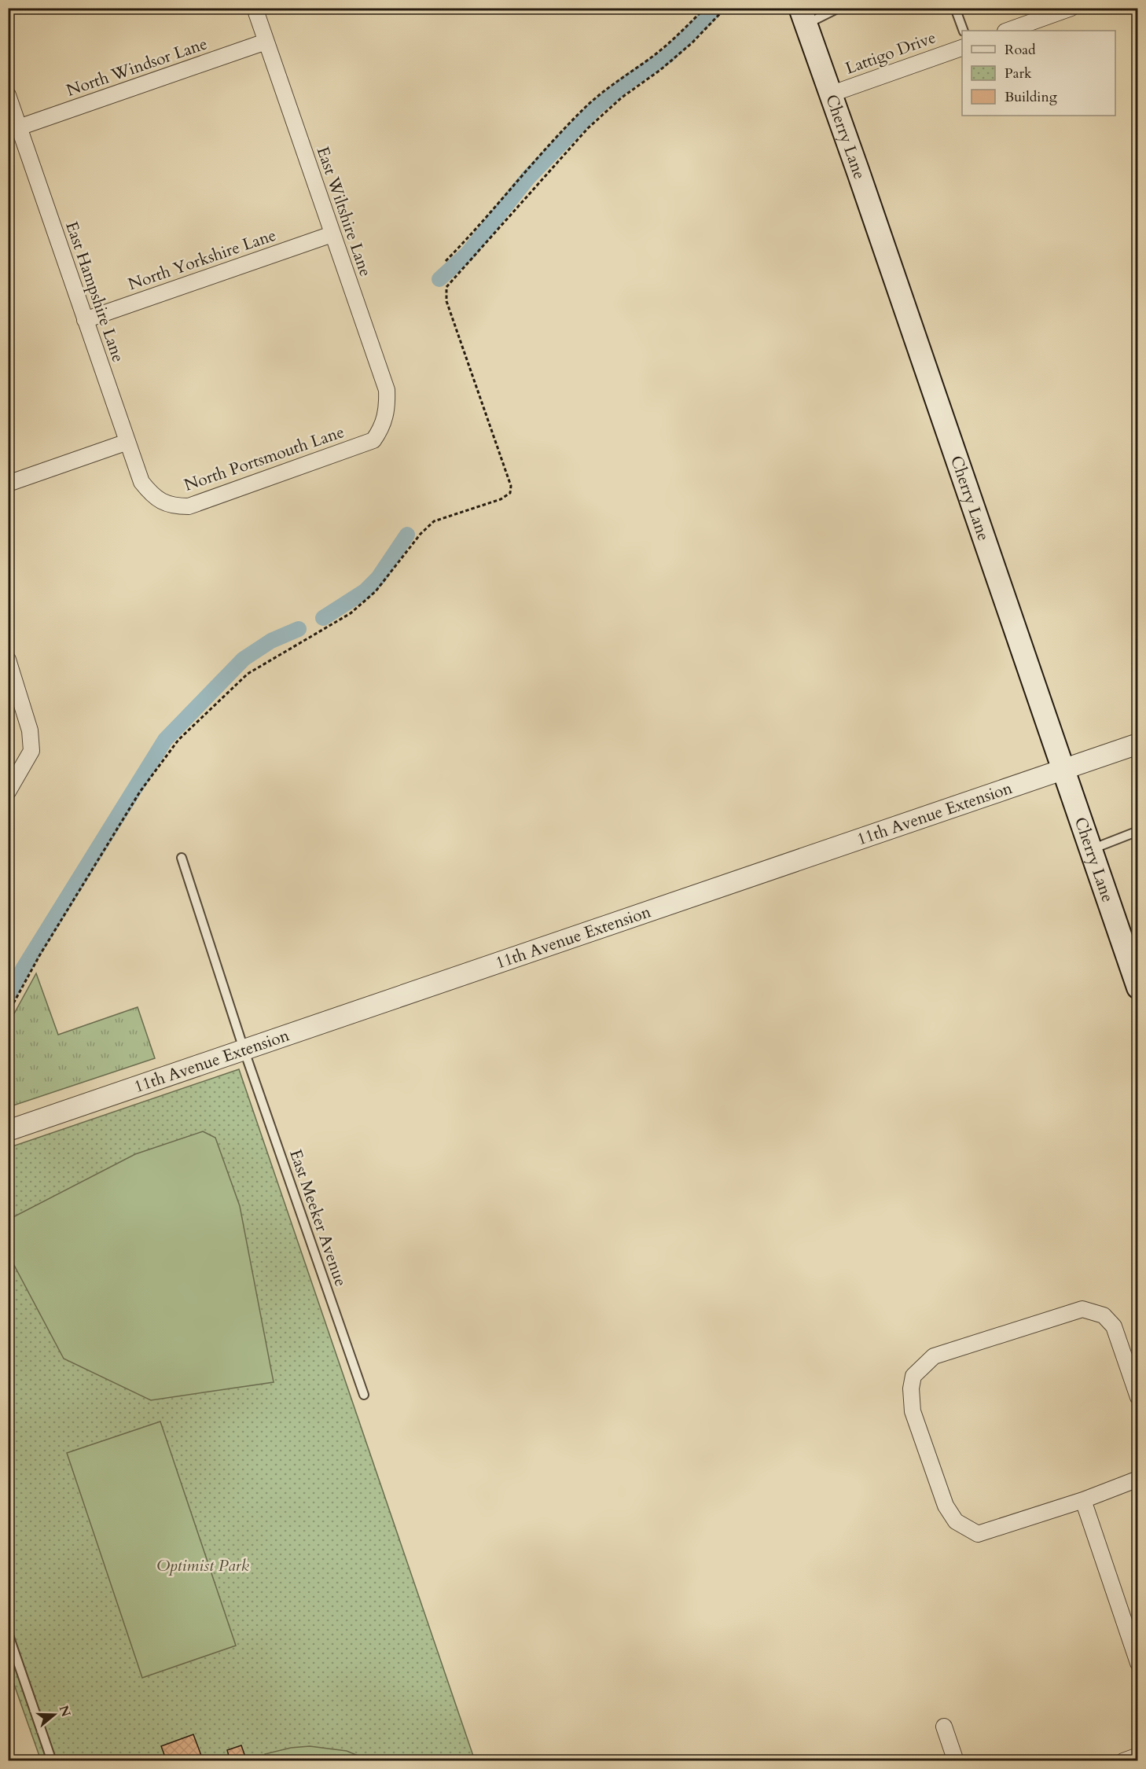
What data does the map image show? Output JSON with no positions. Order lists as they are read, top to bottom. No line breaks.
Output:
{"streets":{"main road":["Cherry Lane"],"street":["Lattigo Drive","North Windsor Lane","East Wiltshire Lane","North Yorkshire Lane","East Hampshire Lane","North Portsmouth Lane","11th Avenue Extension"],"lane":["East Meeker Avenue"]},"crossings":[["Lattigo Drive","Cherry Lane"],["North Windsor Lane","East Wiltshire Lane"],["North Windsor Lane","East Hampshire Lane"],["Cherry Lane","11th Avenue Extension"],["East Wiltshire Lane","North Yorkshire Lane"],["East Wiltshire Lane","North Portsmouth Lane"],["North Yorkshire Lane","East Hampshire Lane"],["East Hampshire Lane","North Portsmouth Lane"],["11th Avenue Extension","East Meeker Avenue"]],"parks":["Optimist Park"],"legend":["Road","Park","Building"],"north":"right"}
